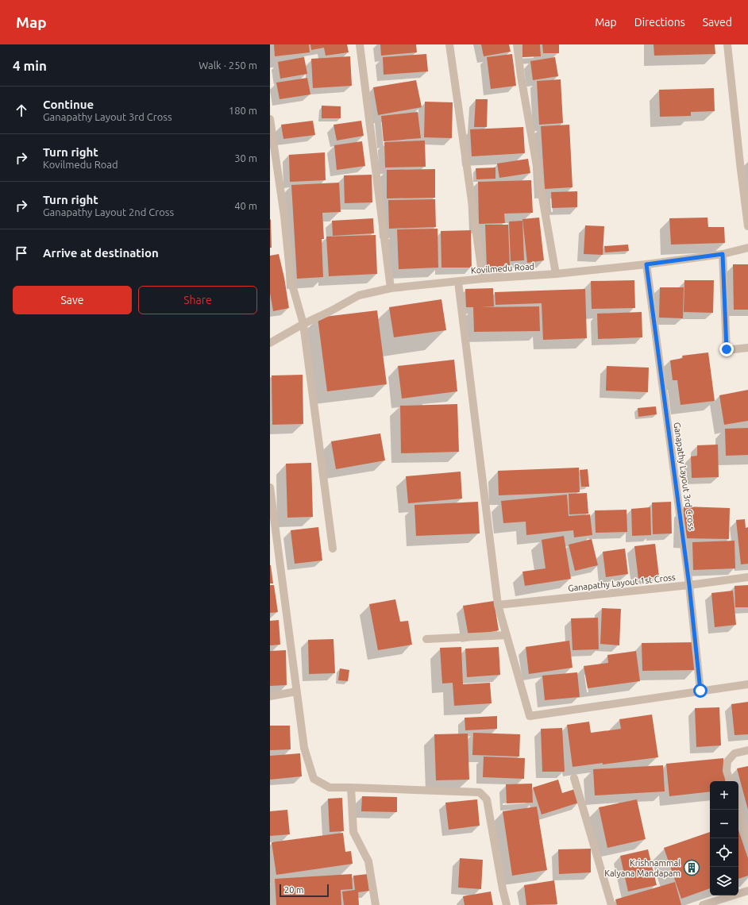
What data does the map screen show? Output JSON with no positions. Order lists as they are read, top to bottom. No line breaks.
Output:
{"streets":{"street":["Kovilmedu Road","Ganapathy Layout 3rd Cross","Ganapathy Layout 1st Cross"]},"crossings":[["Kovilmedu Road","Ganapathy Layout 3rd Cross"],["Ganapathy Layout 3rd Cross","Ganapathy Layout 1st Cross"]],"places":{"building":["Krishnammal Kalyana Mandapam"]},"scale_bar":"20 m","page":{"header":"Map","nav":["Map","Directions","Saved"],"heading":["4 min","Walk · 250 m"],"list":[["Continue","Ganapathy Layout 3rd Cross","180 m"],["Turn right","Kovilmedu Road","30 m"],["Turn right","Ganapathy Layout 2nd Cross","40 m"],"Arrive at destination"],"buttons":["Save","Share"],"map_buttons":["+","−"],"scale":"20 m"}}
